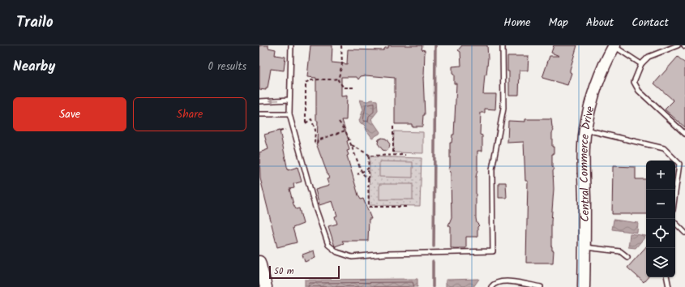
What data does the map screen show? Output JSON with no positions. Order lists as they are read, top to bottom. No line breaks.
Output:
{"streets":{"street":["Central Commerce Drive"]},"scale_bar":"50 m","page":{"header":"Trailo","nav":["Home","Map","About","Contact"],"heading":["Nearby","0 results"],"buttons":["Save","Share"],"map_buttons":["+","−"],"scale":"50 m"}}
